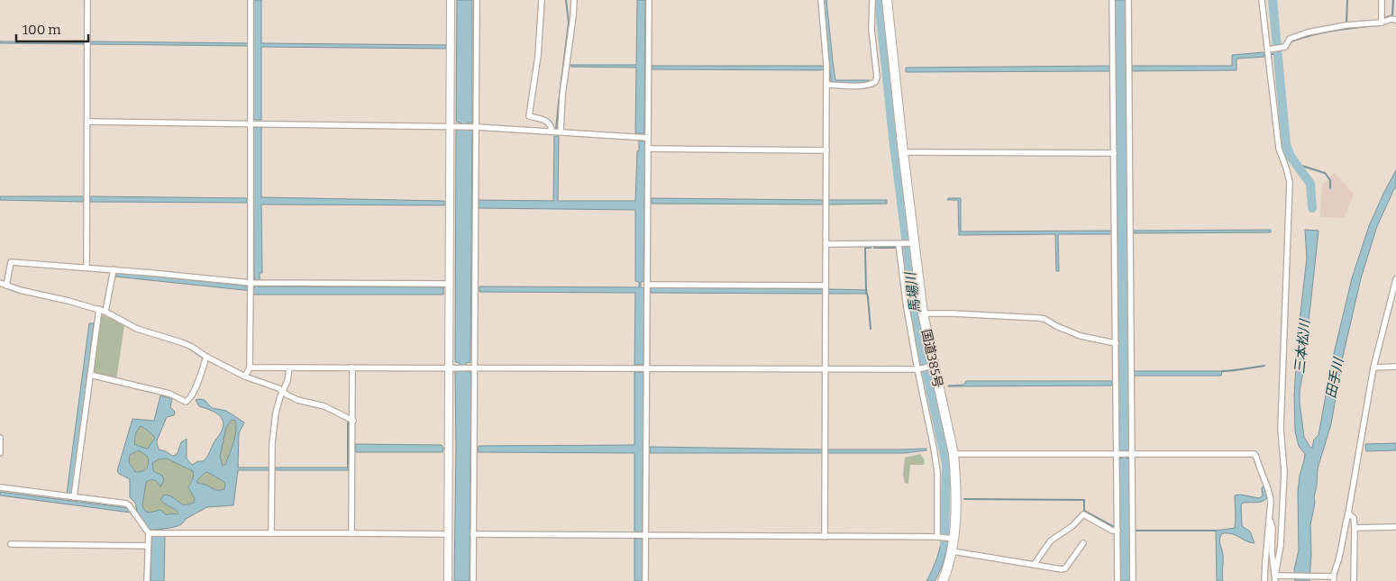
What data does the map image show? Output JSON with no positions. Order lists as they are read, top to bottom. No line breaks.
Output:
{"streets":{"highway":["国道385号"]},"water":["馬場川","三本松川","田手川"],"scale_bar":"100 m"}
